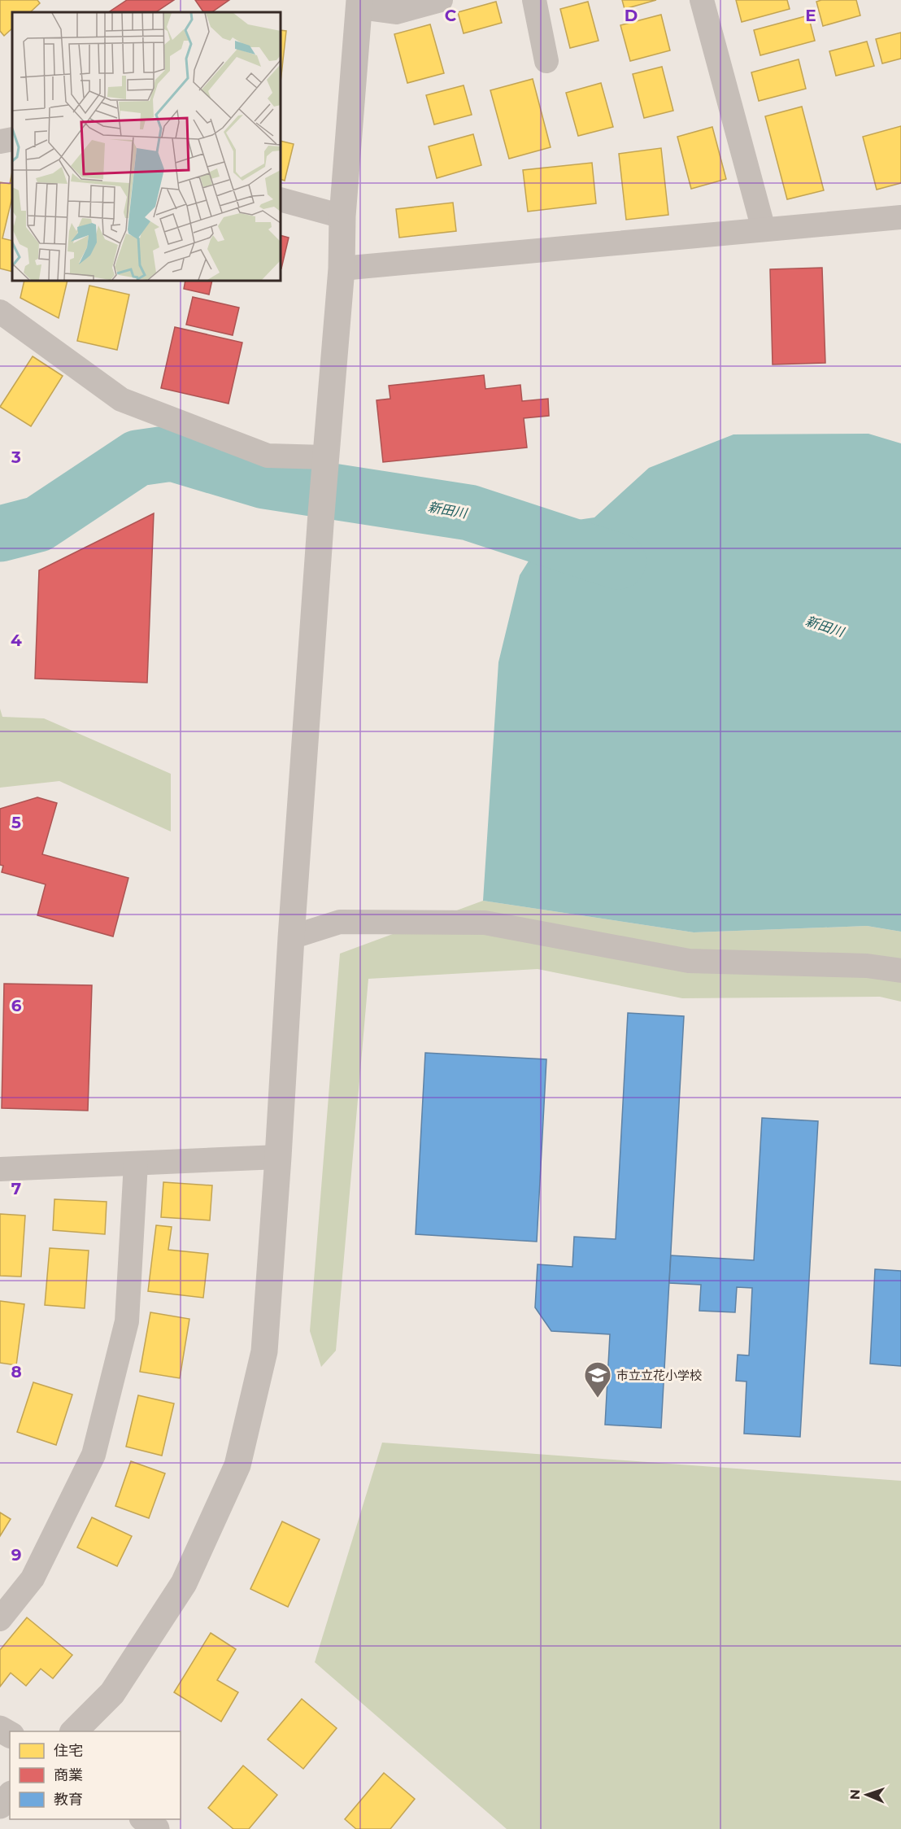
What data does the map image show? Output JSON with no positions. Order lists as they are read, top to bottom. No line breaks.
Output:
{"water":["新田川"],"places":{"school or university":["市立立花小学校"]},"legend":["住宅","商業","教育"],"north":"left","grid":{"columns":["C","D","E"],"rows":["3","4","5","6","7","8","9"]}}
